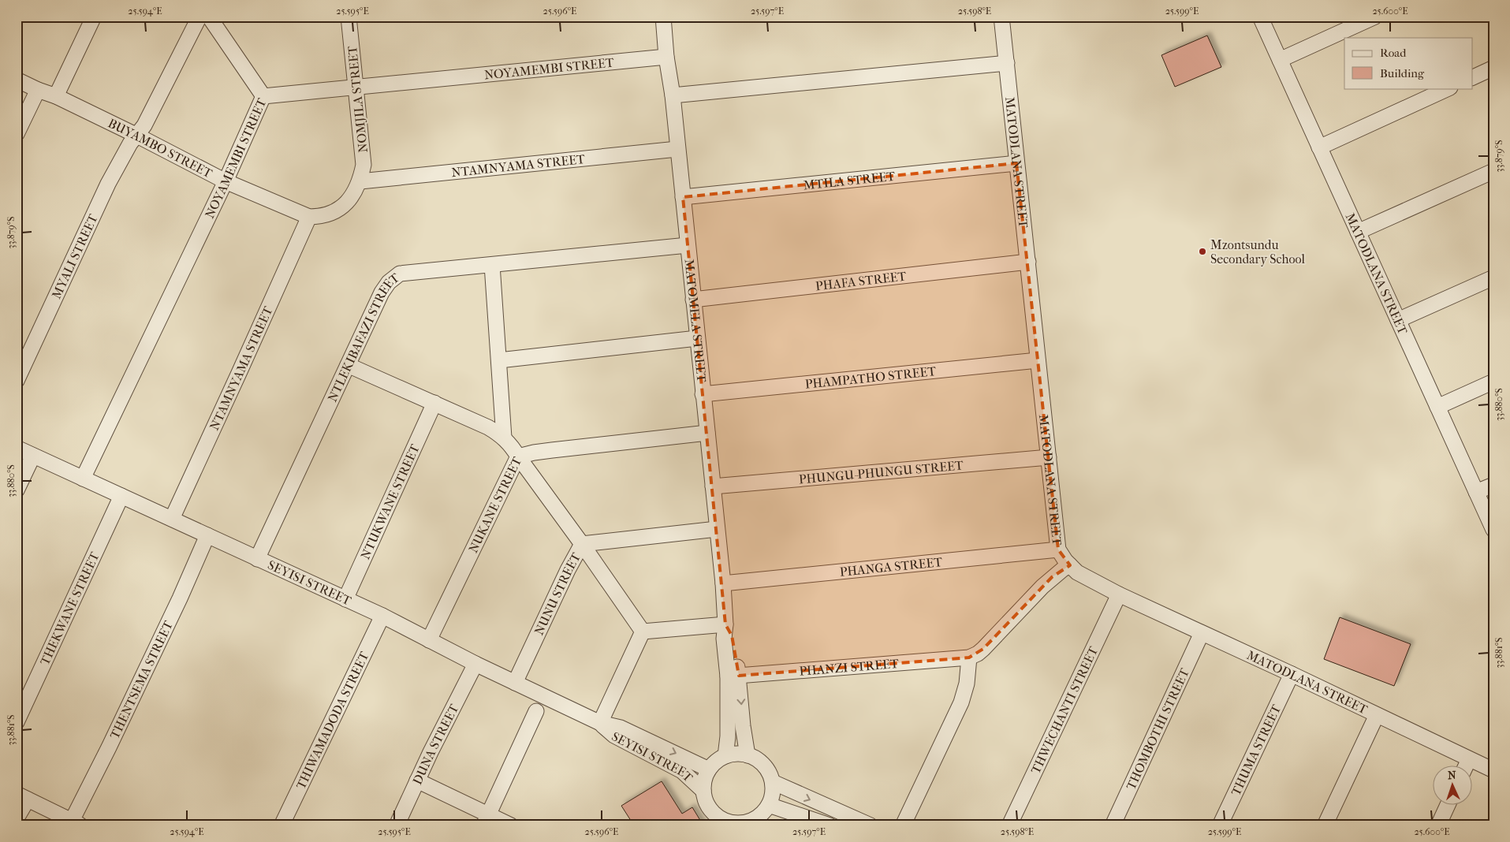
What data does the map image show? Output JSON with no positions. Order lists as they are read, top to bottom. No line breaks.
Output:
{"streets":{"street":["NOYAMEMBI STREET","NOMJILA STREET","BUYAMBO STREET","MATODLANA STREET","NTAMNYAMA STREET","MTILA STREET","MYALI STREET","PHAFA STREET","MATOMELA STREET","NTLEKIBAFAZI STREET","PHAMPATHO STREET","PHUNGU-PHUNGU STREET","NTUKWANE STREET","NUKANE STREET","PHANGA STREET","SEYISI STREET","NUNU STREET","THEKWANE STREET","PHANZI STREET","THENTSEMA STREET","THWECHANTI STREET","THIWAMADODA STREET","THOMBOTHI STREET","DUNA STREET","THUMA STREET"]},"crossings":[["NOYAMEMBI STREET","NOMJILA STREET"],["NOYAMEMBI STREET","BUYAMBO STREET"],["NOYAMEMBI STREET","MATOMELA STREET"],["NOYAMEMBI STREET","SEYISI STREET"],["NOMJILA STREET","BUYAMBO STREET"],["NOMJILA STREET","NTAMNYAMA STREET"],["BUYAMBO STREET","NTAMNYAMA STREET"],["BUYAMBO STREET","MYALI STREET"],["MATODLANA STREET","MTILA STREET"],["MATODLANA STREET","PHAFA STREET"],["MATODLANA STREET","PHAMPATHO STREET"],["MATODLANA STREET","PHUNGU-PHUNGU STREET"],["MATODLANA STREET","PHANGA STREET"],["MATODLANA STREET","PHANZI STREET"],["MATODLANA STREET","THWECHANTI STREET"],["MATODLANA STREET","THOMBOTHI STREET"],["MATODLANA STREET","THUMA STREET"],["NTAMNYAMA STREET","MATOMELA STREET"],["NTAMNYAMA STREET","SEYISI STREET"],["MTILA STREET","MATOMELA STREET"],["PHAFA STREET","MATOMELA STREET"],["MATOMELA STREET","NTLEKIBAFAZI STREET"],["MATOMELA STREET","PHAMPATHO STREET"],["MATOMELA STREET","PHUNGU-PHUNGU STREET"],["MATOMELA STREET","NUKANE STREET"],["MATOMELA STREET","PHANGA STREET"],["MATOMELA STREET","SEYISI STREET"],["MATOMELA STREET","NUNU STREET"],["MATOMELA STREET","PHANZI STREET"],["NTLEKIBAFAZI STREET","SEYISI STREET"],["NTUKWANE STREET","SEYISI STREET"],["NUKANE STREET","SEYISI STREET"],["SEYISI STREET","NUNU STREET"],["SEYISI STREET","THEKWANE STREET"],["SEYISI STREET","THENTSEMA STREET"],["SEYISI STREET","THIWAMADODA STREET"],["SEYISI STREET","DUNA STREET"]],"places":["Mzontsundu Secondary School"],"legend":["Road","Building"],"north":"top","coordinates":["25.594°E","25.595°E","25.596°E","25.597°E","25.598°E","25.599°E","25.600°E","33.879°S","33.880°S","33.881°S"]}
